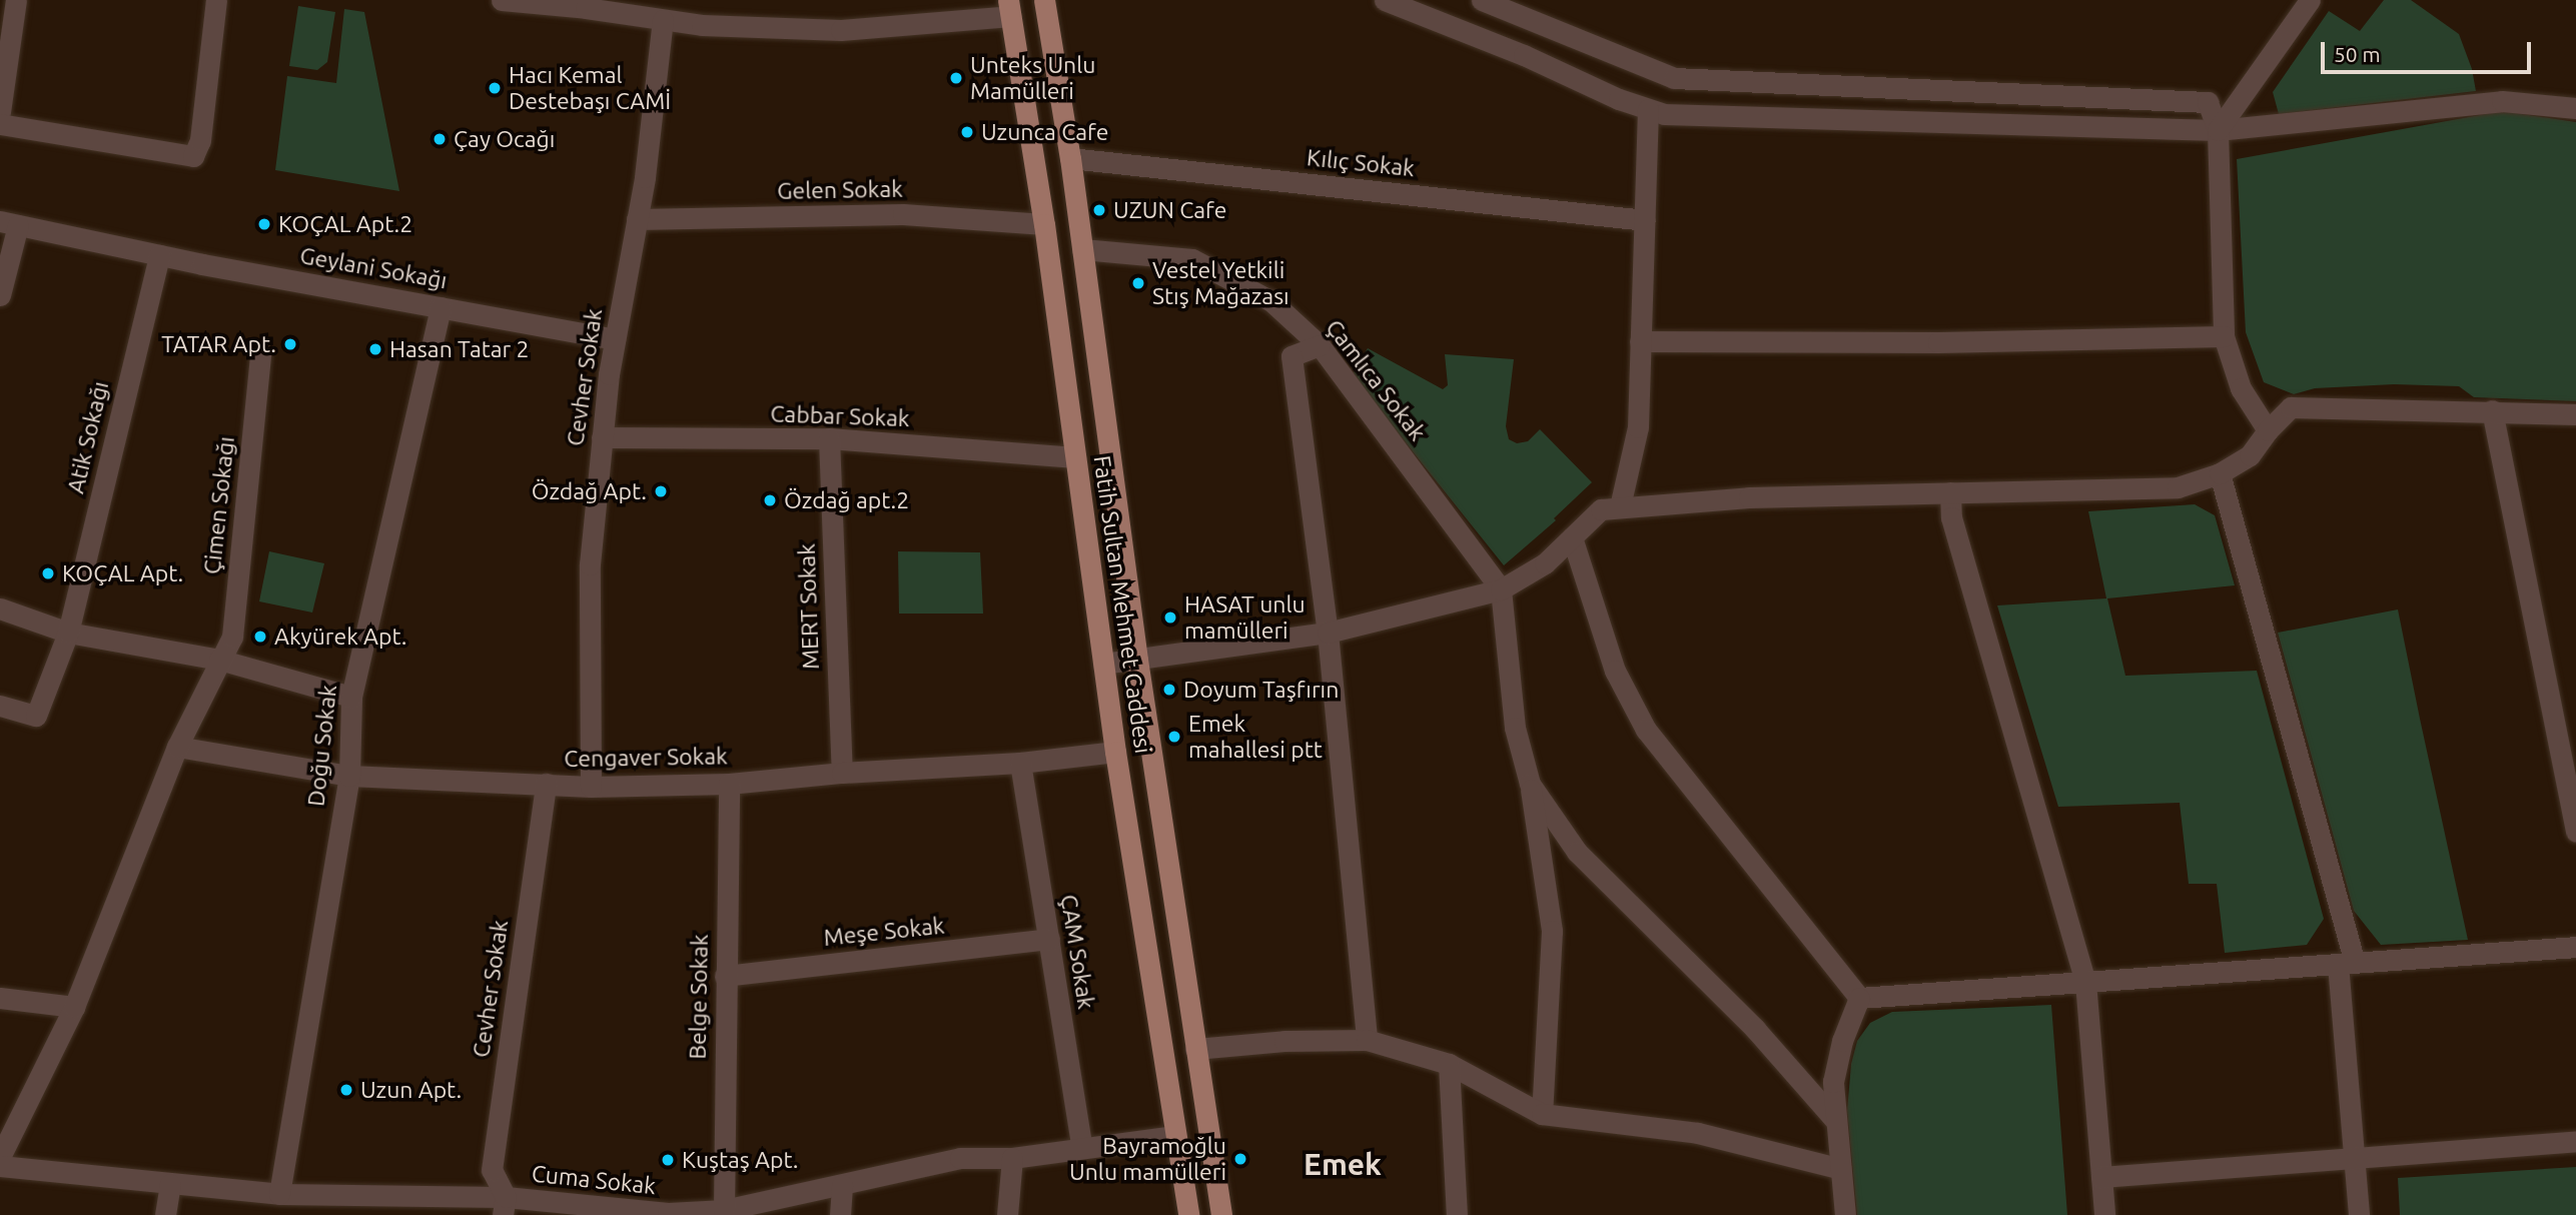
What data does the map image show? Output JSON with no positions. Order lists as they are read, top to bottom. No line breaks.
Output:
{"streets":{"main road":["Fatih Sultan Mehmet Caddesi"],"street":["Kılıç Sokak","Gelen Sokak","Geylani Sokağı","Cevher Sokak","Çamlıca Sokak","Cabbar Sokak","Atik Sokağı","Çimen Sokağı","MERT Sokak","Doğu Sokak","Cengaver Sokak","Meşe Sokak","ÇAM Sokak","Belge Sokak","Cuma Sokak"]},"crossings":[["Kılıç Sokak","Fatih Sultan Mehmet Caddesi"],["Gelen Sokak","Cevher Sokak"],["Gelen Sokak","Fatih Sultan Mehmet Caddesi"],["Geylani Sokağı","Cevher Sokak"],["Geylani Sokağı","Atik Sokağı"],["Geylani Sokağı","Doğu Sokak"],["Cevher Sokak","Cabbar Sokak"],["Cevher Sokak","Cengaver Sokak"],["Cevher Sokak","Cuma Sokak"],["Çamlıca Sokak","Fatih Sultan Mehmet Caddesi"],["Cabbar Sokak","Fatih Sultan Mehmet Caddesi"],["Cabbar Sokak","MERT Sokak"],["Çimen Sokağı","Cengaver Sokak"],["Fatih Sultan Mehmet Caddesi","Cengaver Sokak"],["Fatih Sultan Mehmet Caddesi","Cuma Sokak"],["MERT Sokak","Cengaver Sokak"],["Doğu Sokak","Cengaver Sokak"],["Doğu Sokak","Cuma Sokak"],["Cengaver Sokak","ÇAM Sokak"],["Cengaver Sokak","Belge Sokak"],["Meşe Sokak","ÇAM Sokak"],["Meşe Sokak","Belge Sokak"],["ÇAM Sokak","Cuma Sokak"],["Belge Sokak","Cuma Sokak"]],"districts":["Emek"],"places":["Unteks Unlu Mamülleri","Hacı Kemal Destebaşı CAMİ","Uzunca Cafe","Çay Ocağı","UZUN Cafe","KOÇAL Apt.2","Vestel Yetkili Stış Mağazası","TATAR Apt.","Hasan Tatar 2","Özdağ Apt.","Özdağ apt.2","KOÇAL Apt.","HASAT unlu mamülleri","Akyürek Apt.","Doyum Taşfırın","Emek mahallesi ptt","Uzun Apt.","Bayramoğlu Unlu mamülleri","Kuştaş Apt."],"scale_bar":"50 m"}
